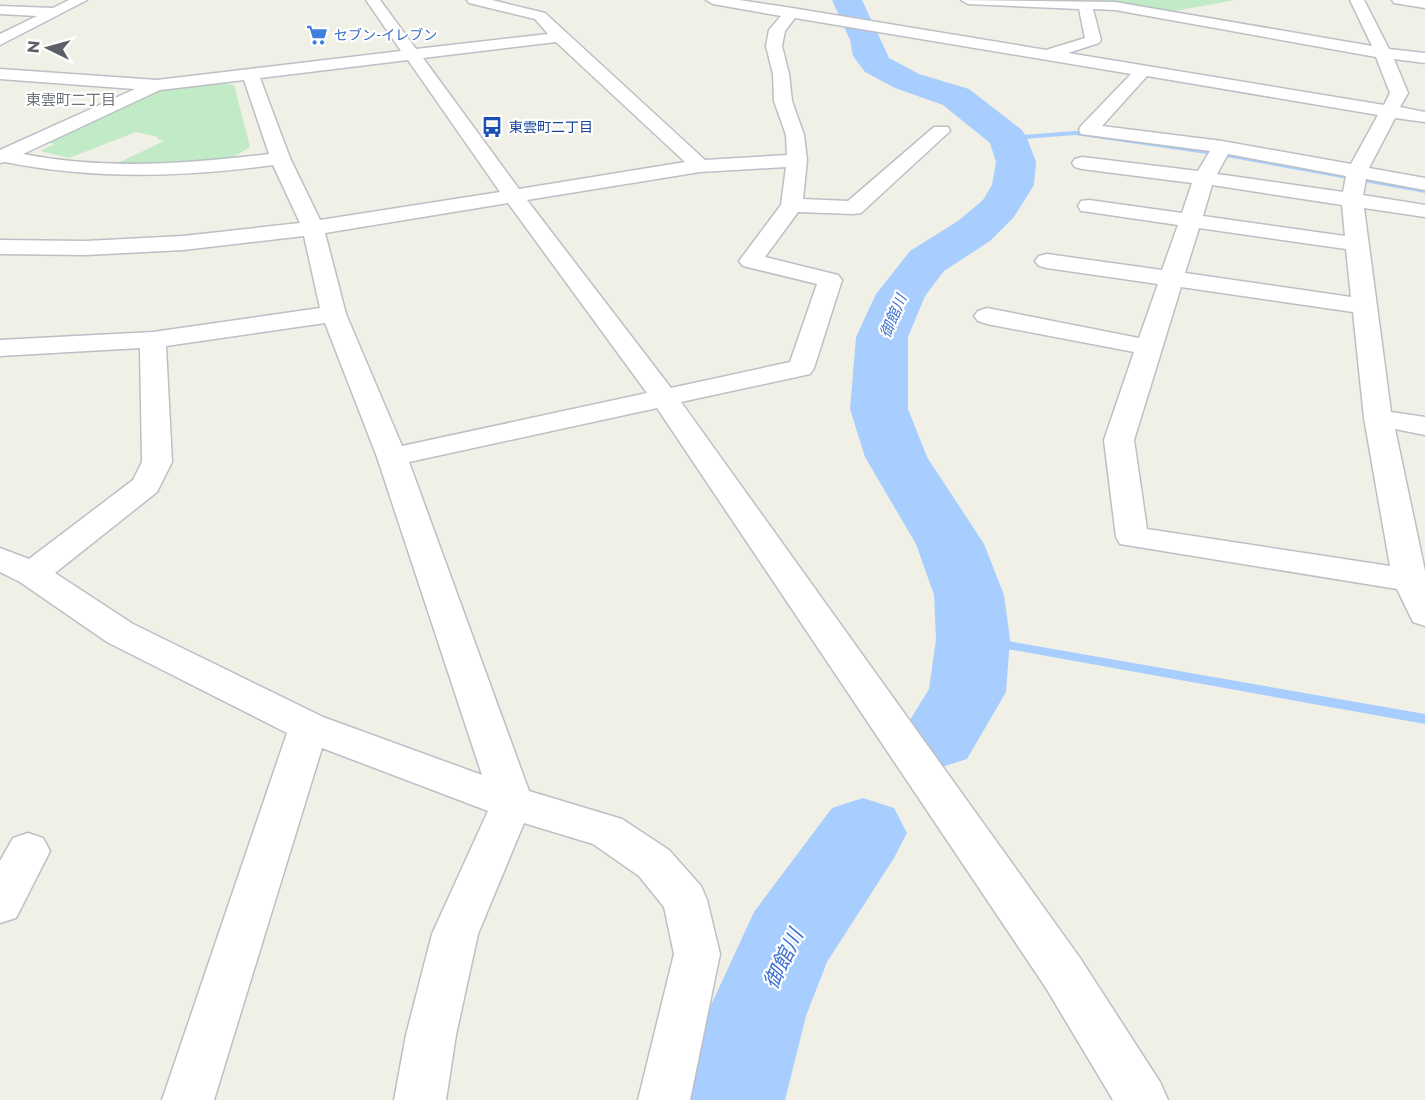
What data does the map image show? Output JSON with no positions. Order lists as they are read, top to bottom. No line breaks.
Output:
{"districts":["東雲町二丁目"],"water":["御館川"],"places":{"supermarket":["セブン-イレブン"],"bus stop":["東雲町二丁目"]},"north":"left"}
